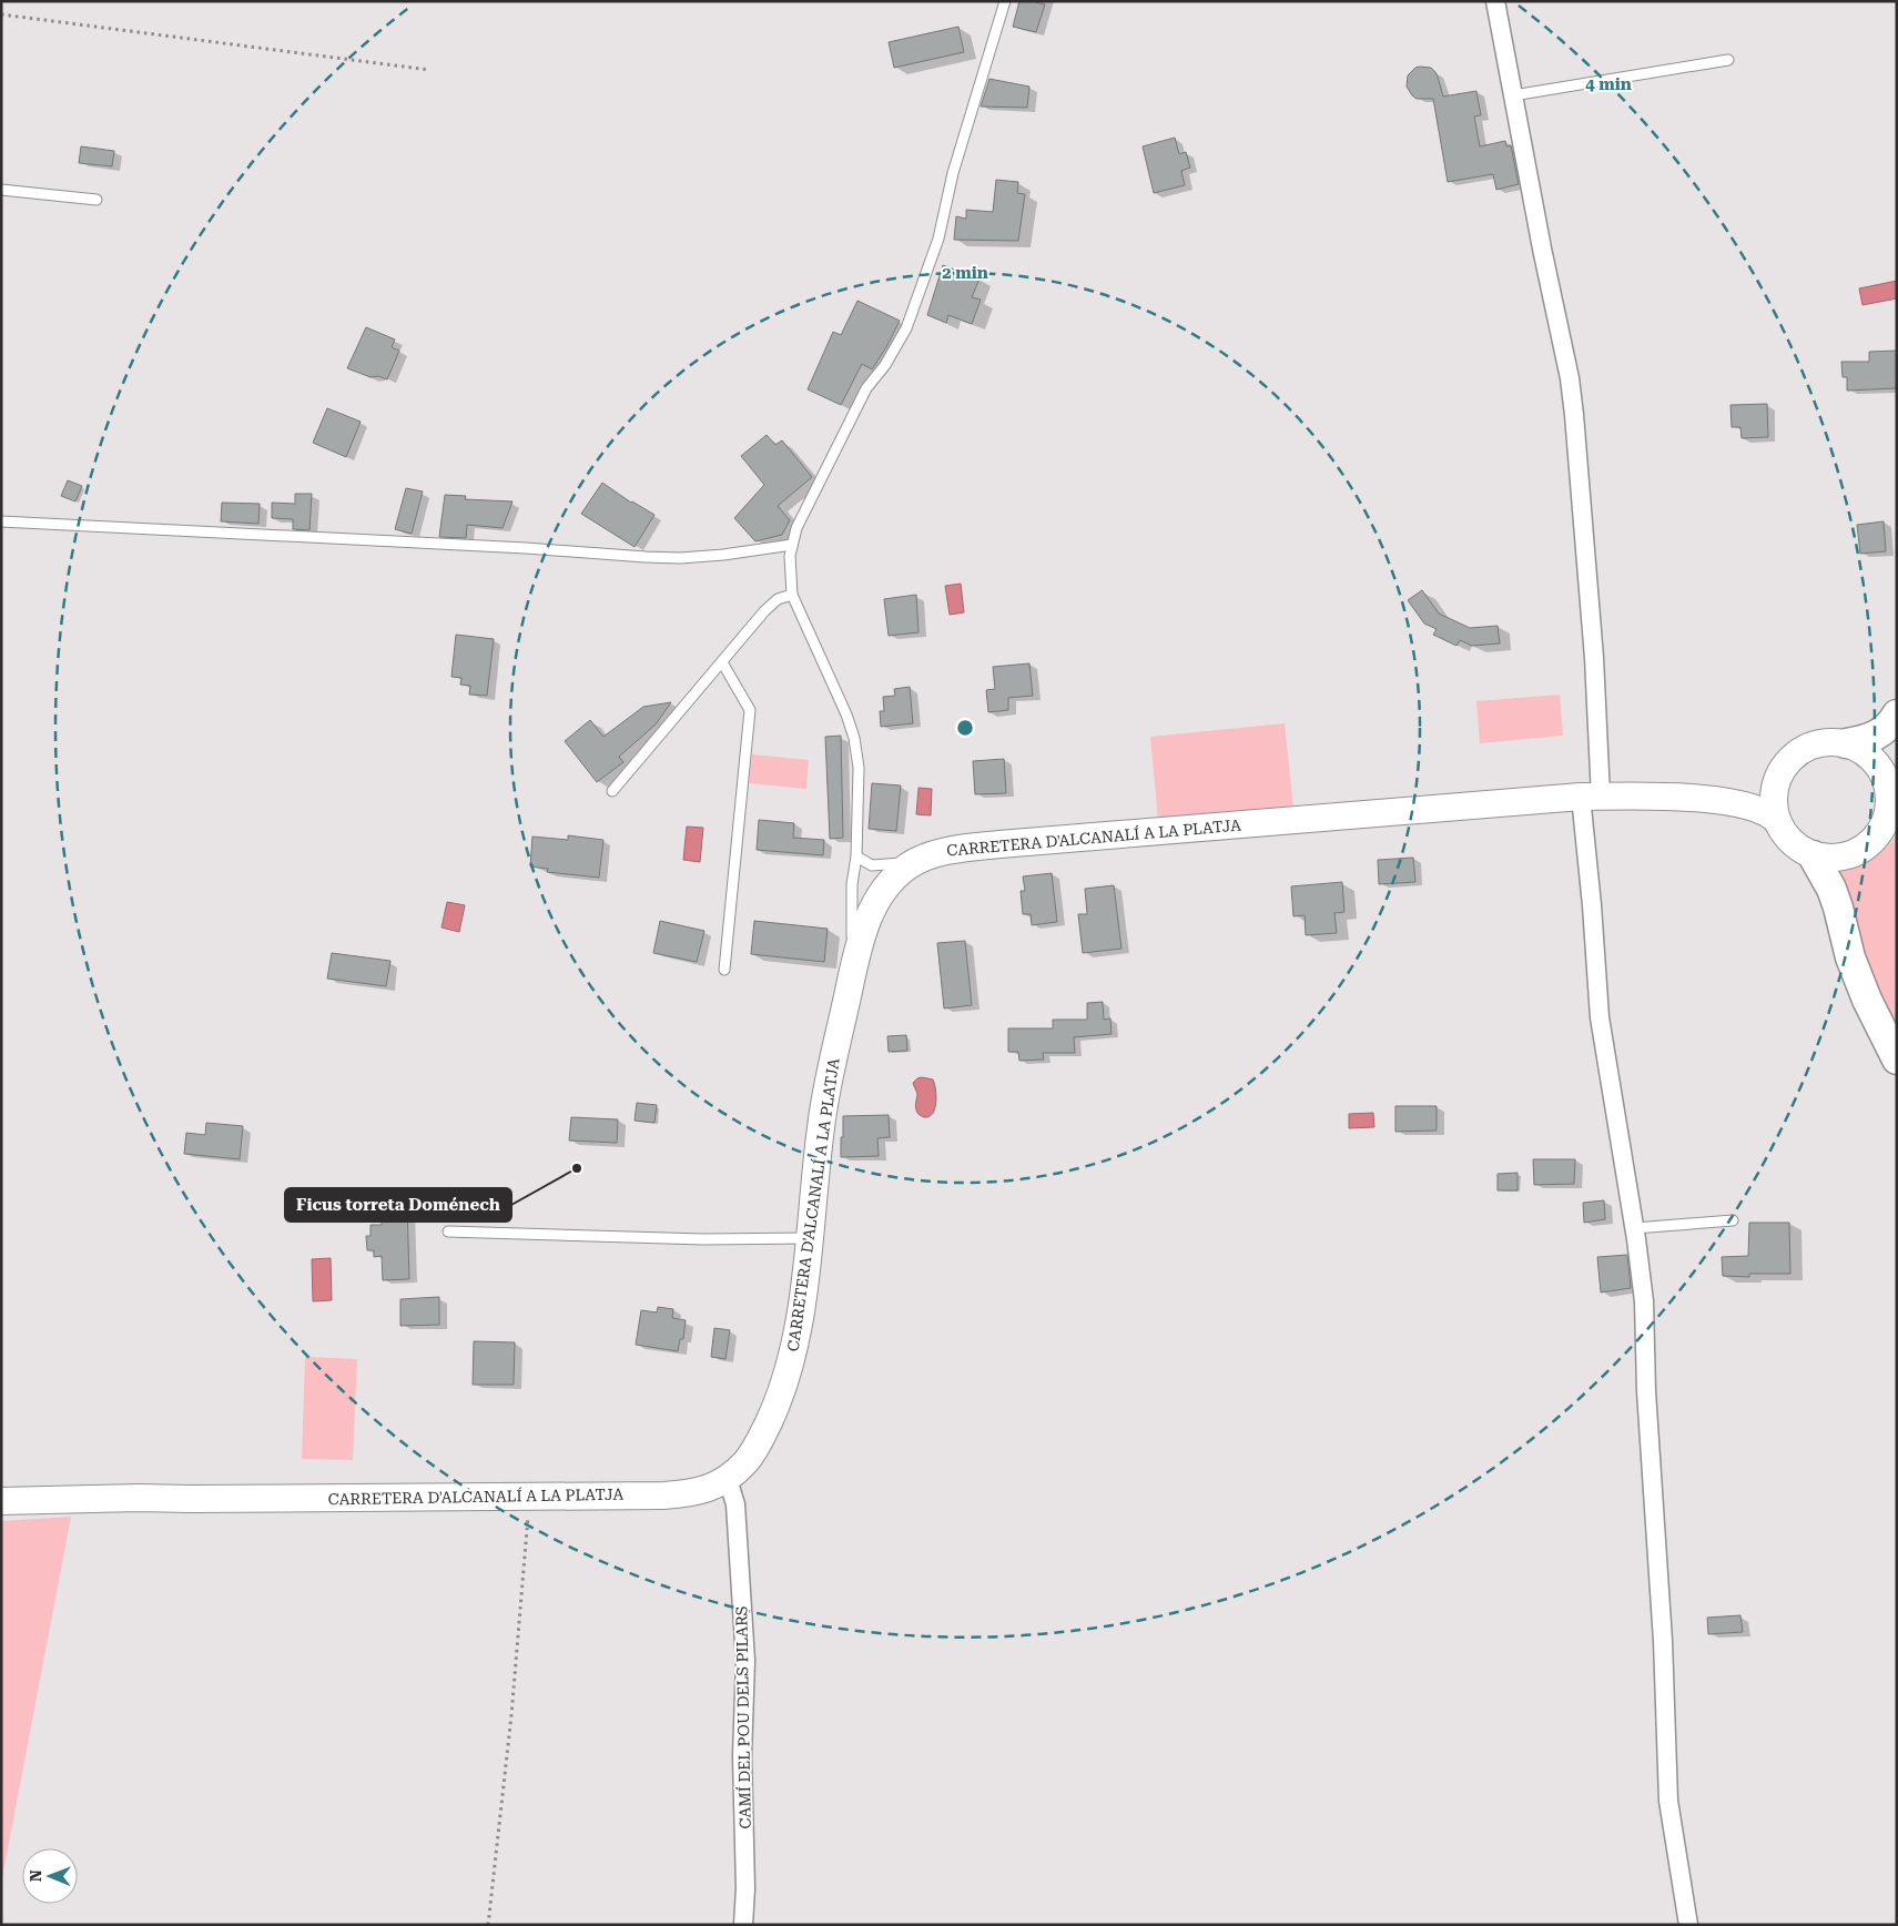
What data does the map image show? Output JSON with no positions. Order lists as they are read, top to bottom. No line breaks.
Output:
{"streets":{"main road":["CARRETERA D'ALCANALÍ A LA PLATJA"],"street":["CAMÍ DEL POU DELS PILARS"]},"crossings":[["CARRETERA D'ALCANALÍ A LA PLATJA","CAMÍ DEL POU DELS PILARS"]],"places":["Ficus torreta Doménech"],"north":"left","rings":["4 min","2 min"]}
